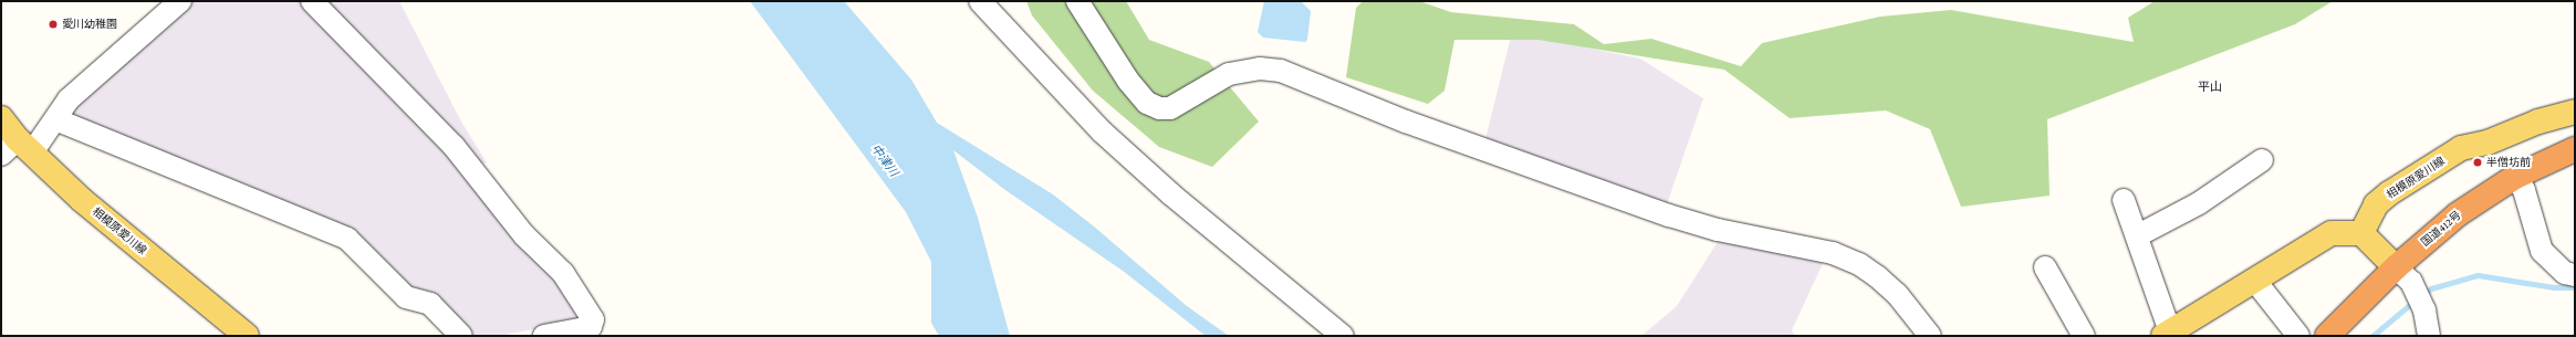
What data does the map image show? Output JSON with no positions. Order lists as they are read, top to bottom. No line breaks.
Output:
{"streets":{"highway":["国道412号"],"main road":["相模原愛川線"]},"districts":["平山"],"water":["中津川"],"places":["愛川幼稚園","半僧坊前"]}
